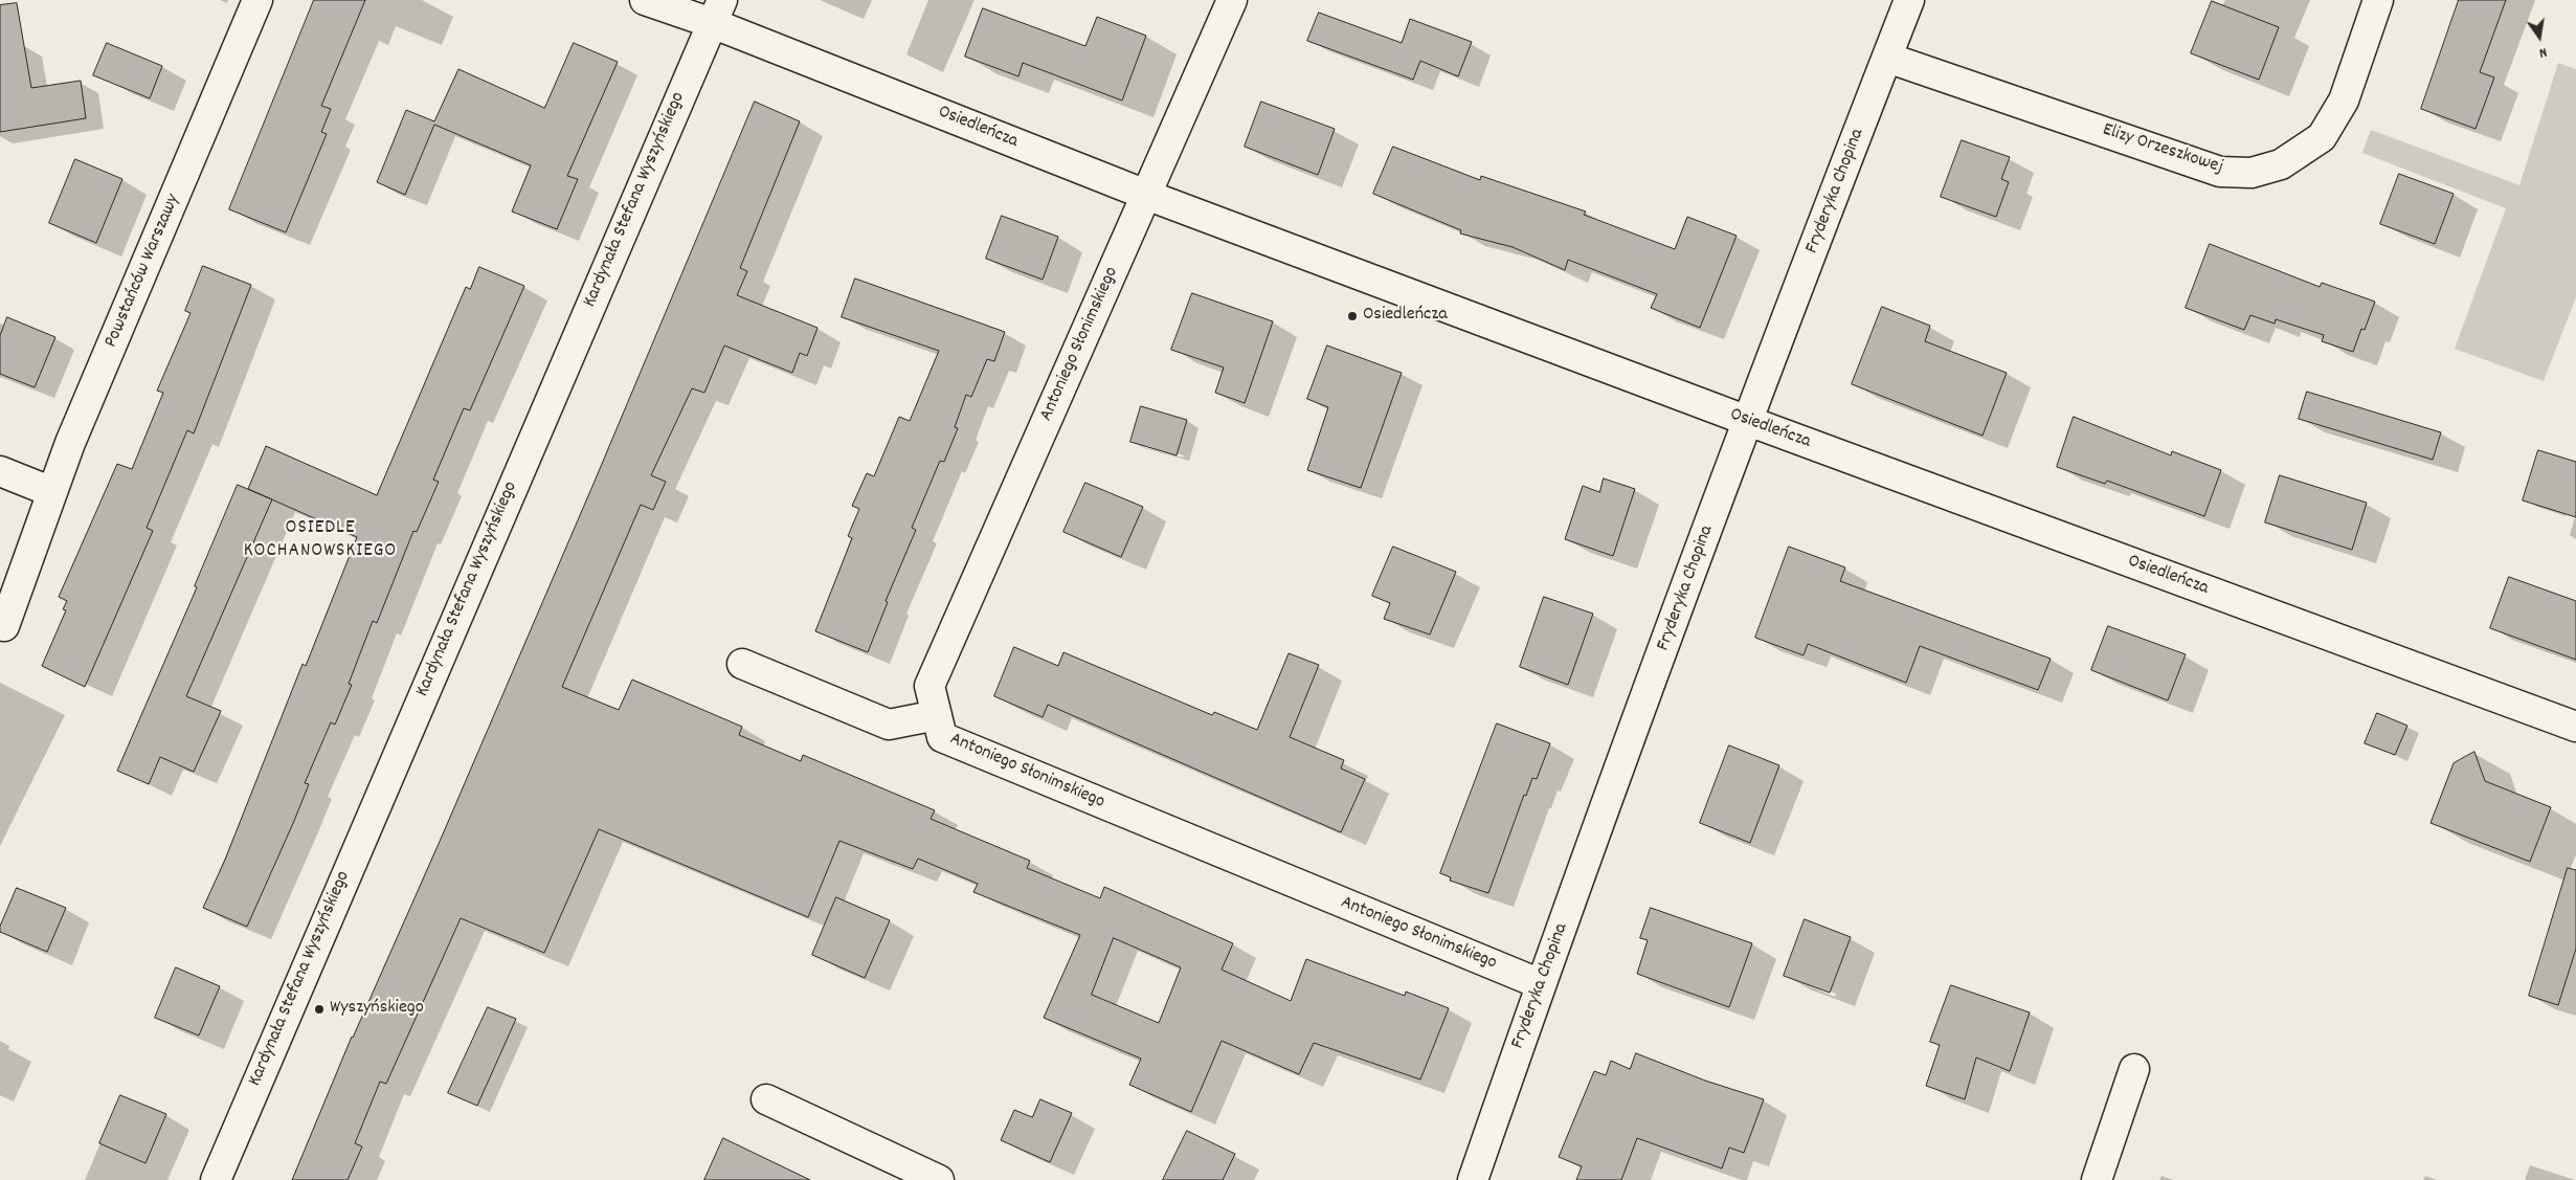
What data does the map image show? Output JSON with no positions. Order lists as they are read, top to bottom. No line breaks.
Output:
{"streets":{"street":["Osiedleńcza","Elizy Orzeszkowej","Fryderyka Chopina","Kardynała Stefana Wyszyńskiego","Powstańców Warszawy","Antoniego Słonimskiego"]},"crossings":[["Osiedleńcza","Fryderyka Chopina"],["Osiedleńcza","Kardynała Stefana Wyszyńskiego"],["Osiedleńcza","Antoniego Słonimskiego"],["Elizy Orzeszkowej","Fryderyka Chopina"],["Fryderyka Chopina","Antoniego Słonimskiego"]],"districts":["OSIEDLE KOCHANOWSKIEGO"],"places":["Osiedleńcza","Wyszyńskiego"],"north":"bottom"}
